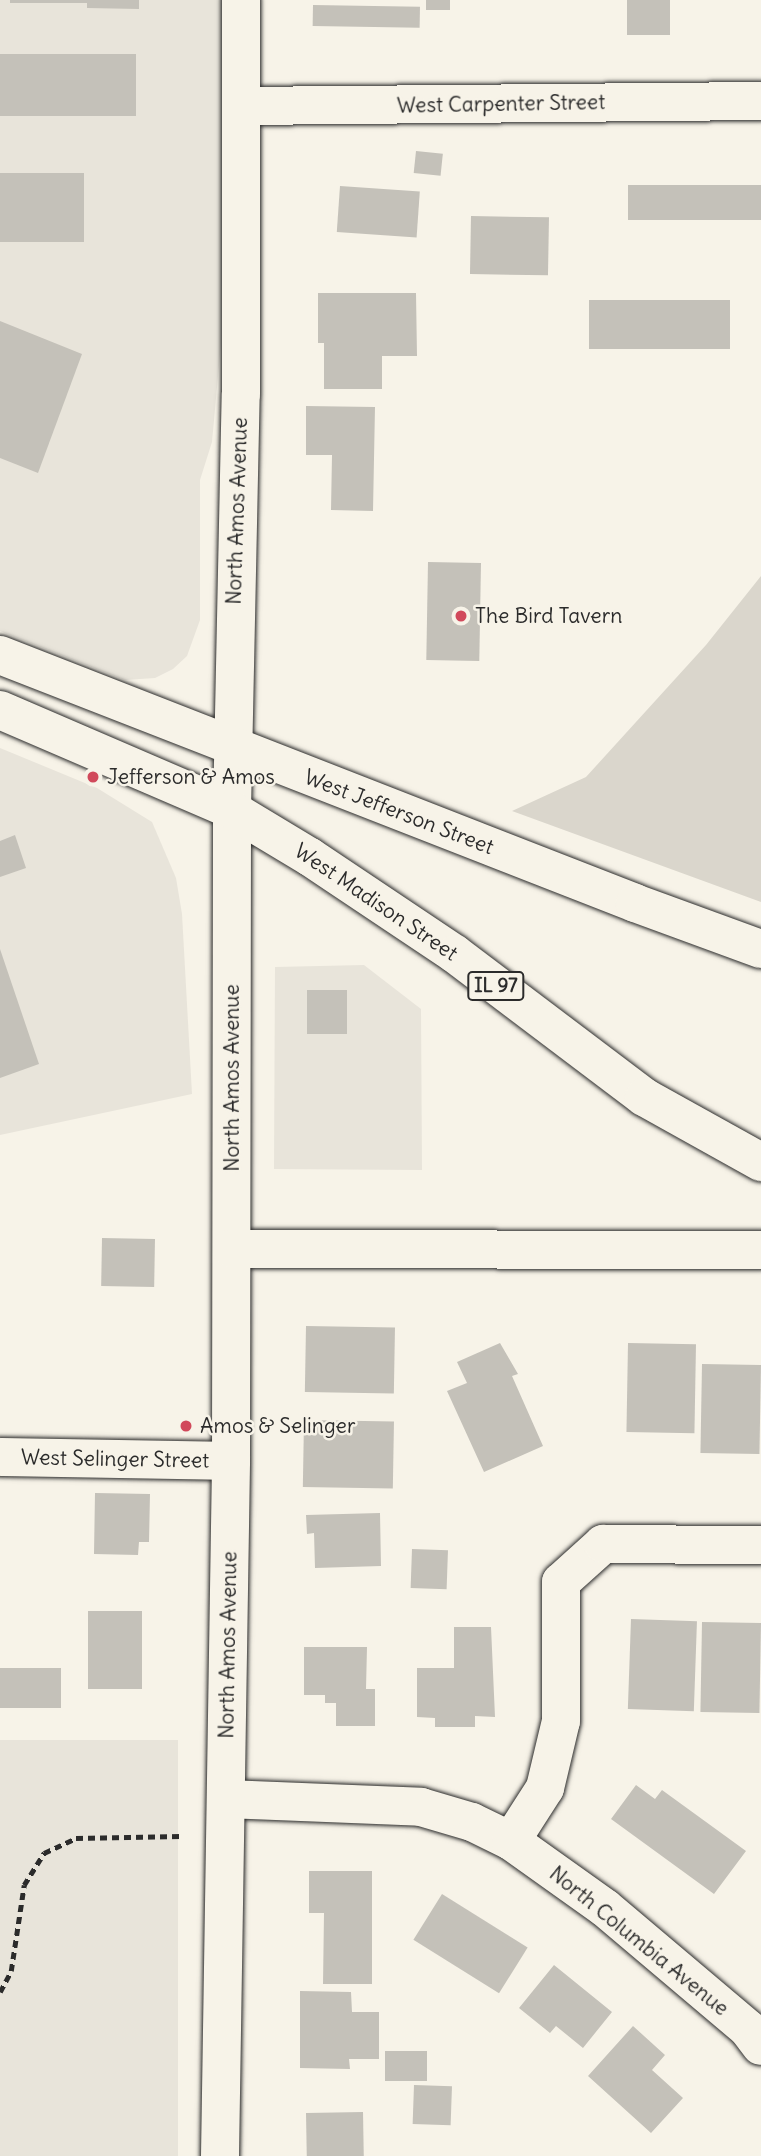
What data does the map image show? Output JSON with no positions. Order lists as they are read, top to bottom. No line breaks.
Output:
{"streets":{"street":["West Carpenter Street","North Amos Avenue","West Jefferson Street","West Madison Street","IL 97","West Selinger Street","North Columbia Avenue"]},"crossings":[["West Carpenter Street","North Amos Avenue"],["North Amos Avenue","West Jefferson Street"],["North Amos Avenue","West Madison Street"],["North Amos Avenue","West Selinger Street"],["North Amos Avenue","North Columbia Avenue"]],"places":["The Bird Tavern","Jefferson & Amos","Amos & Selinger"]}
